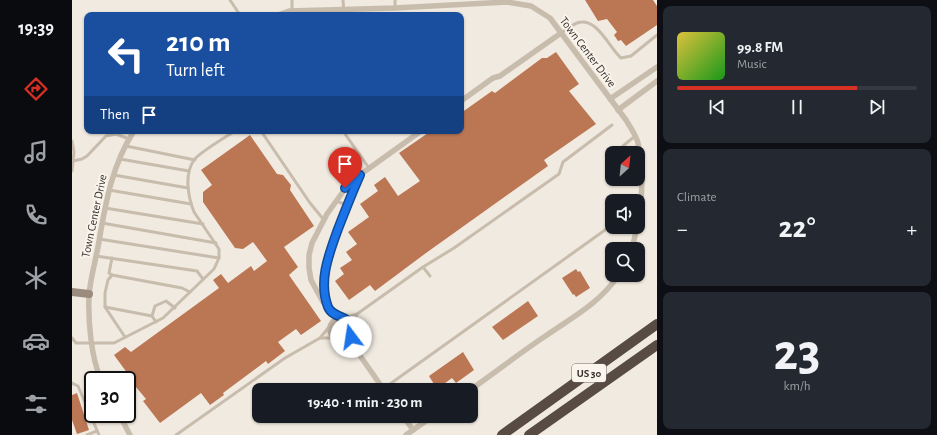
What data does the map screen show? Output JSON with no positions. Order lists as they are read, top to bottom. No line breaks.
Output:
{"streets":{"highway":["US 30"],"street":["Town Center Drive"]},"north":"top right","page":{"tabs":"19:39","turn":["210 m","Turn left"],"song":["99.8 FM","Music"],"then":"Then","tile":["Climate",["23","km/h"]],"heat":["−","22°","+"],"limit":"30","trip":"19:40 · 1 min · 230 m"}}
